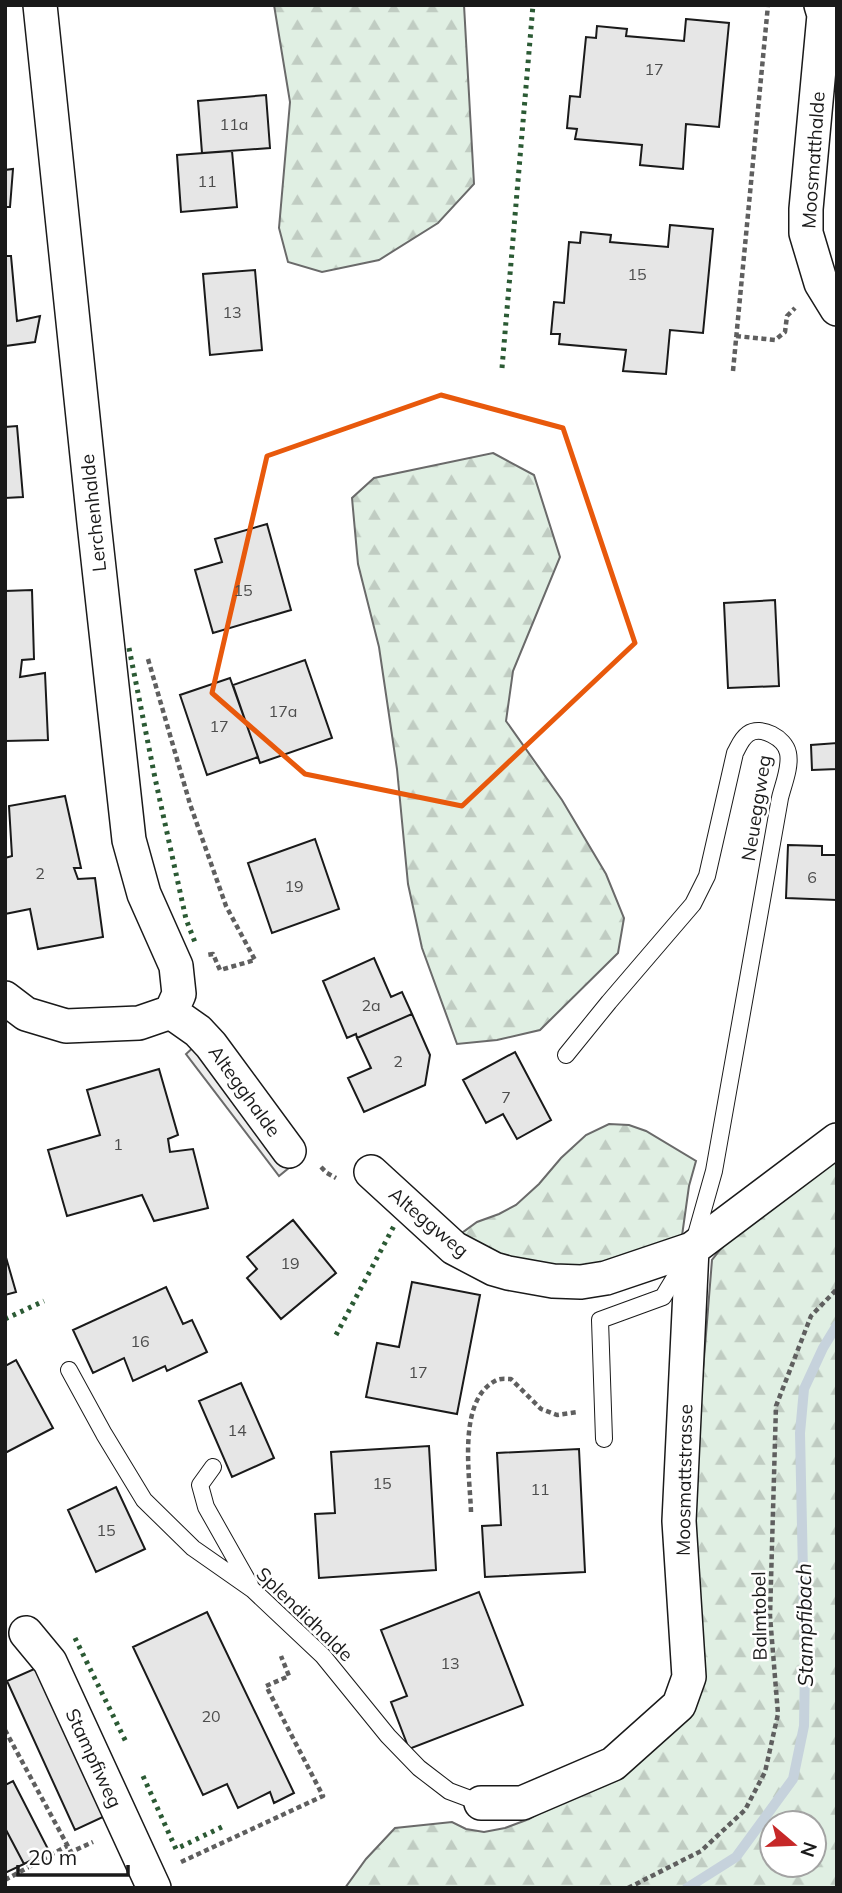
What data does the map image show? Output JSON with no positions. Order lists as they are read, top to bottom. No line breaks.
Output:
{"streets":{"street":["Moosmatthalde","Lerchenhalde","Altegghalde","Alteggweg","Moosmattstrasse","Stampfiweg"],"lane":["Neueggweg","Splendidhalde"],"path":["Balmtobel"]},"crossings":[["Lerchenhalde","Altegghalde"],["Neueggweg","Alteggweg"],["Neueggweg","Moosmattstrasse"],["Alteggweg","Moosmattstrasse"],["Moosmattstrasse","Splendidhalde"]],"water":["Stampfibach"],"house_numbers":["17","11a","11","15","13","15","17a","17","2","6","19","2a","2","7","1","19","16","17","14","15","11","15","13","20"],"scale_bar":"20 m","north":"right"}
